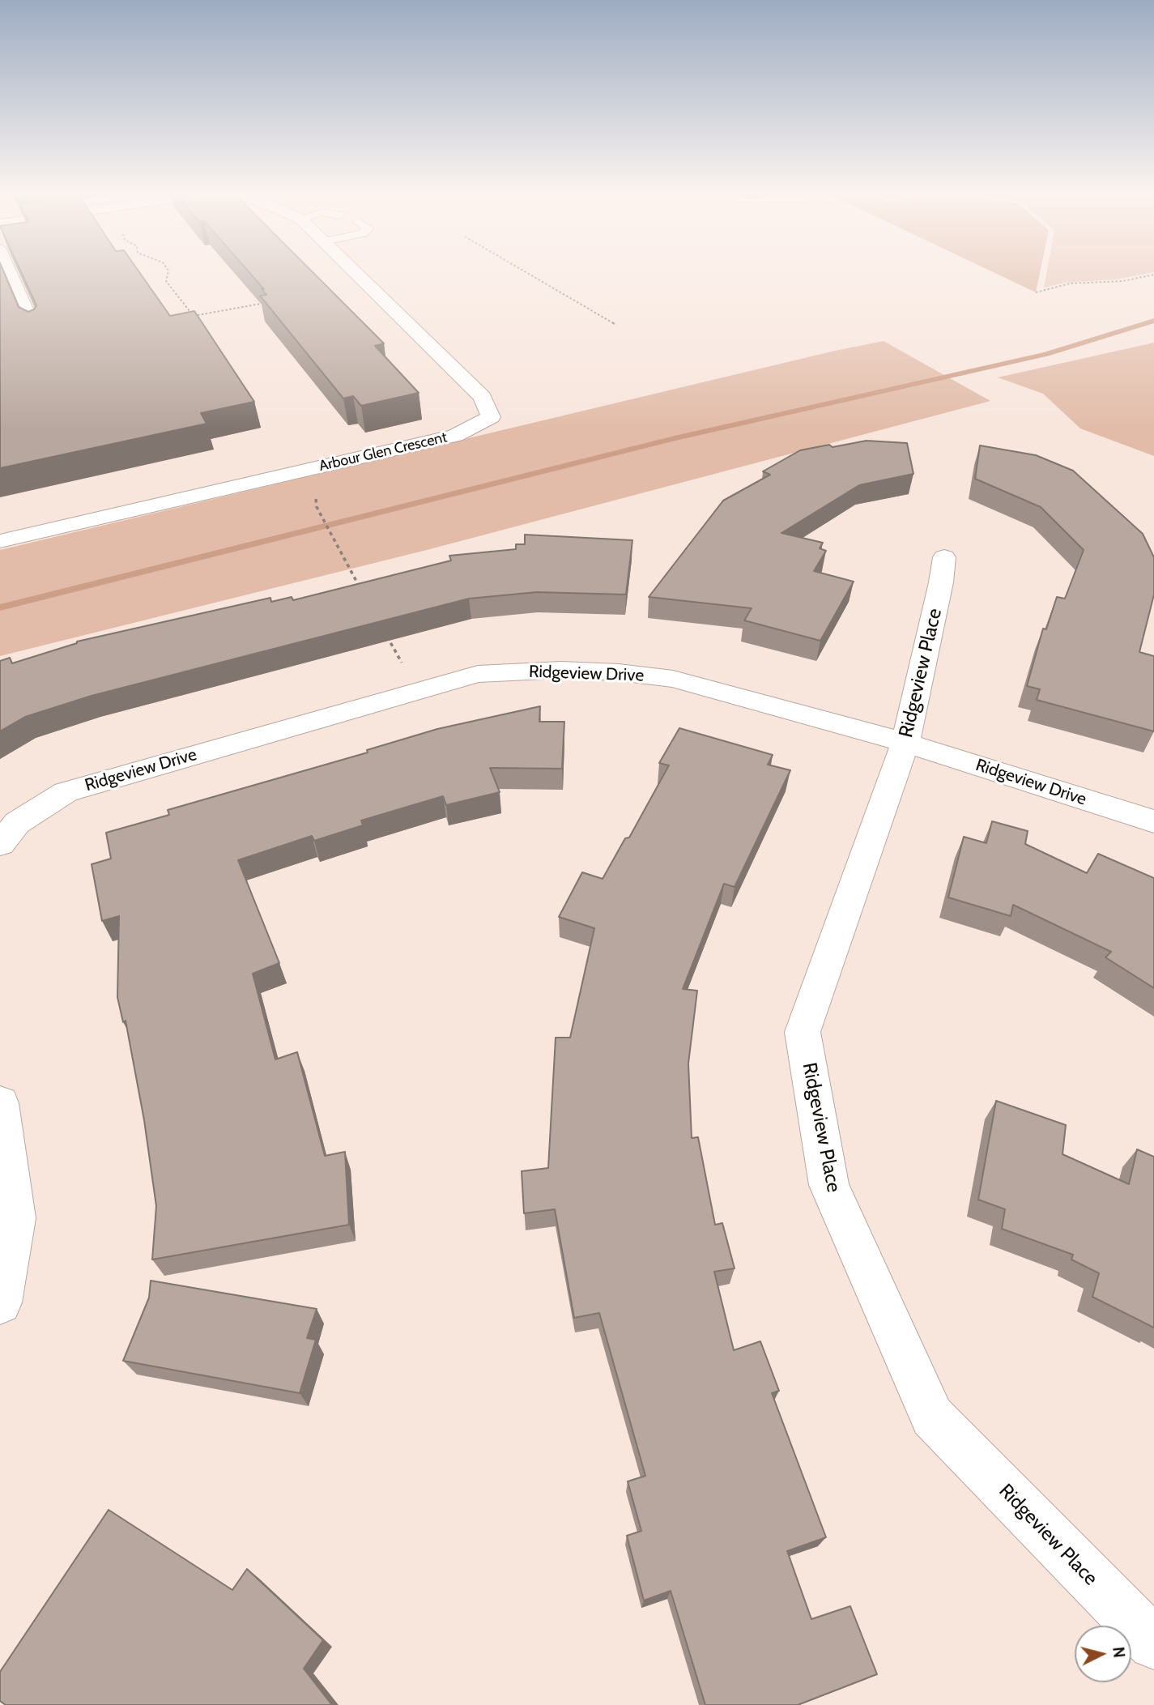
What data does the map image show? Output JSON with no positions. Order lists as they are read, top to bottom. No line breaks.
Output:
{"streets":{"street":["Arbour Glen Crescent","Ridgeview Place","Ridgeview Drive"]},"crossings":[["Ridgeview Place","Ridgeview Drive"]],"north":"right"}
